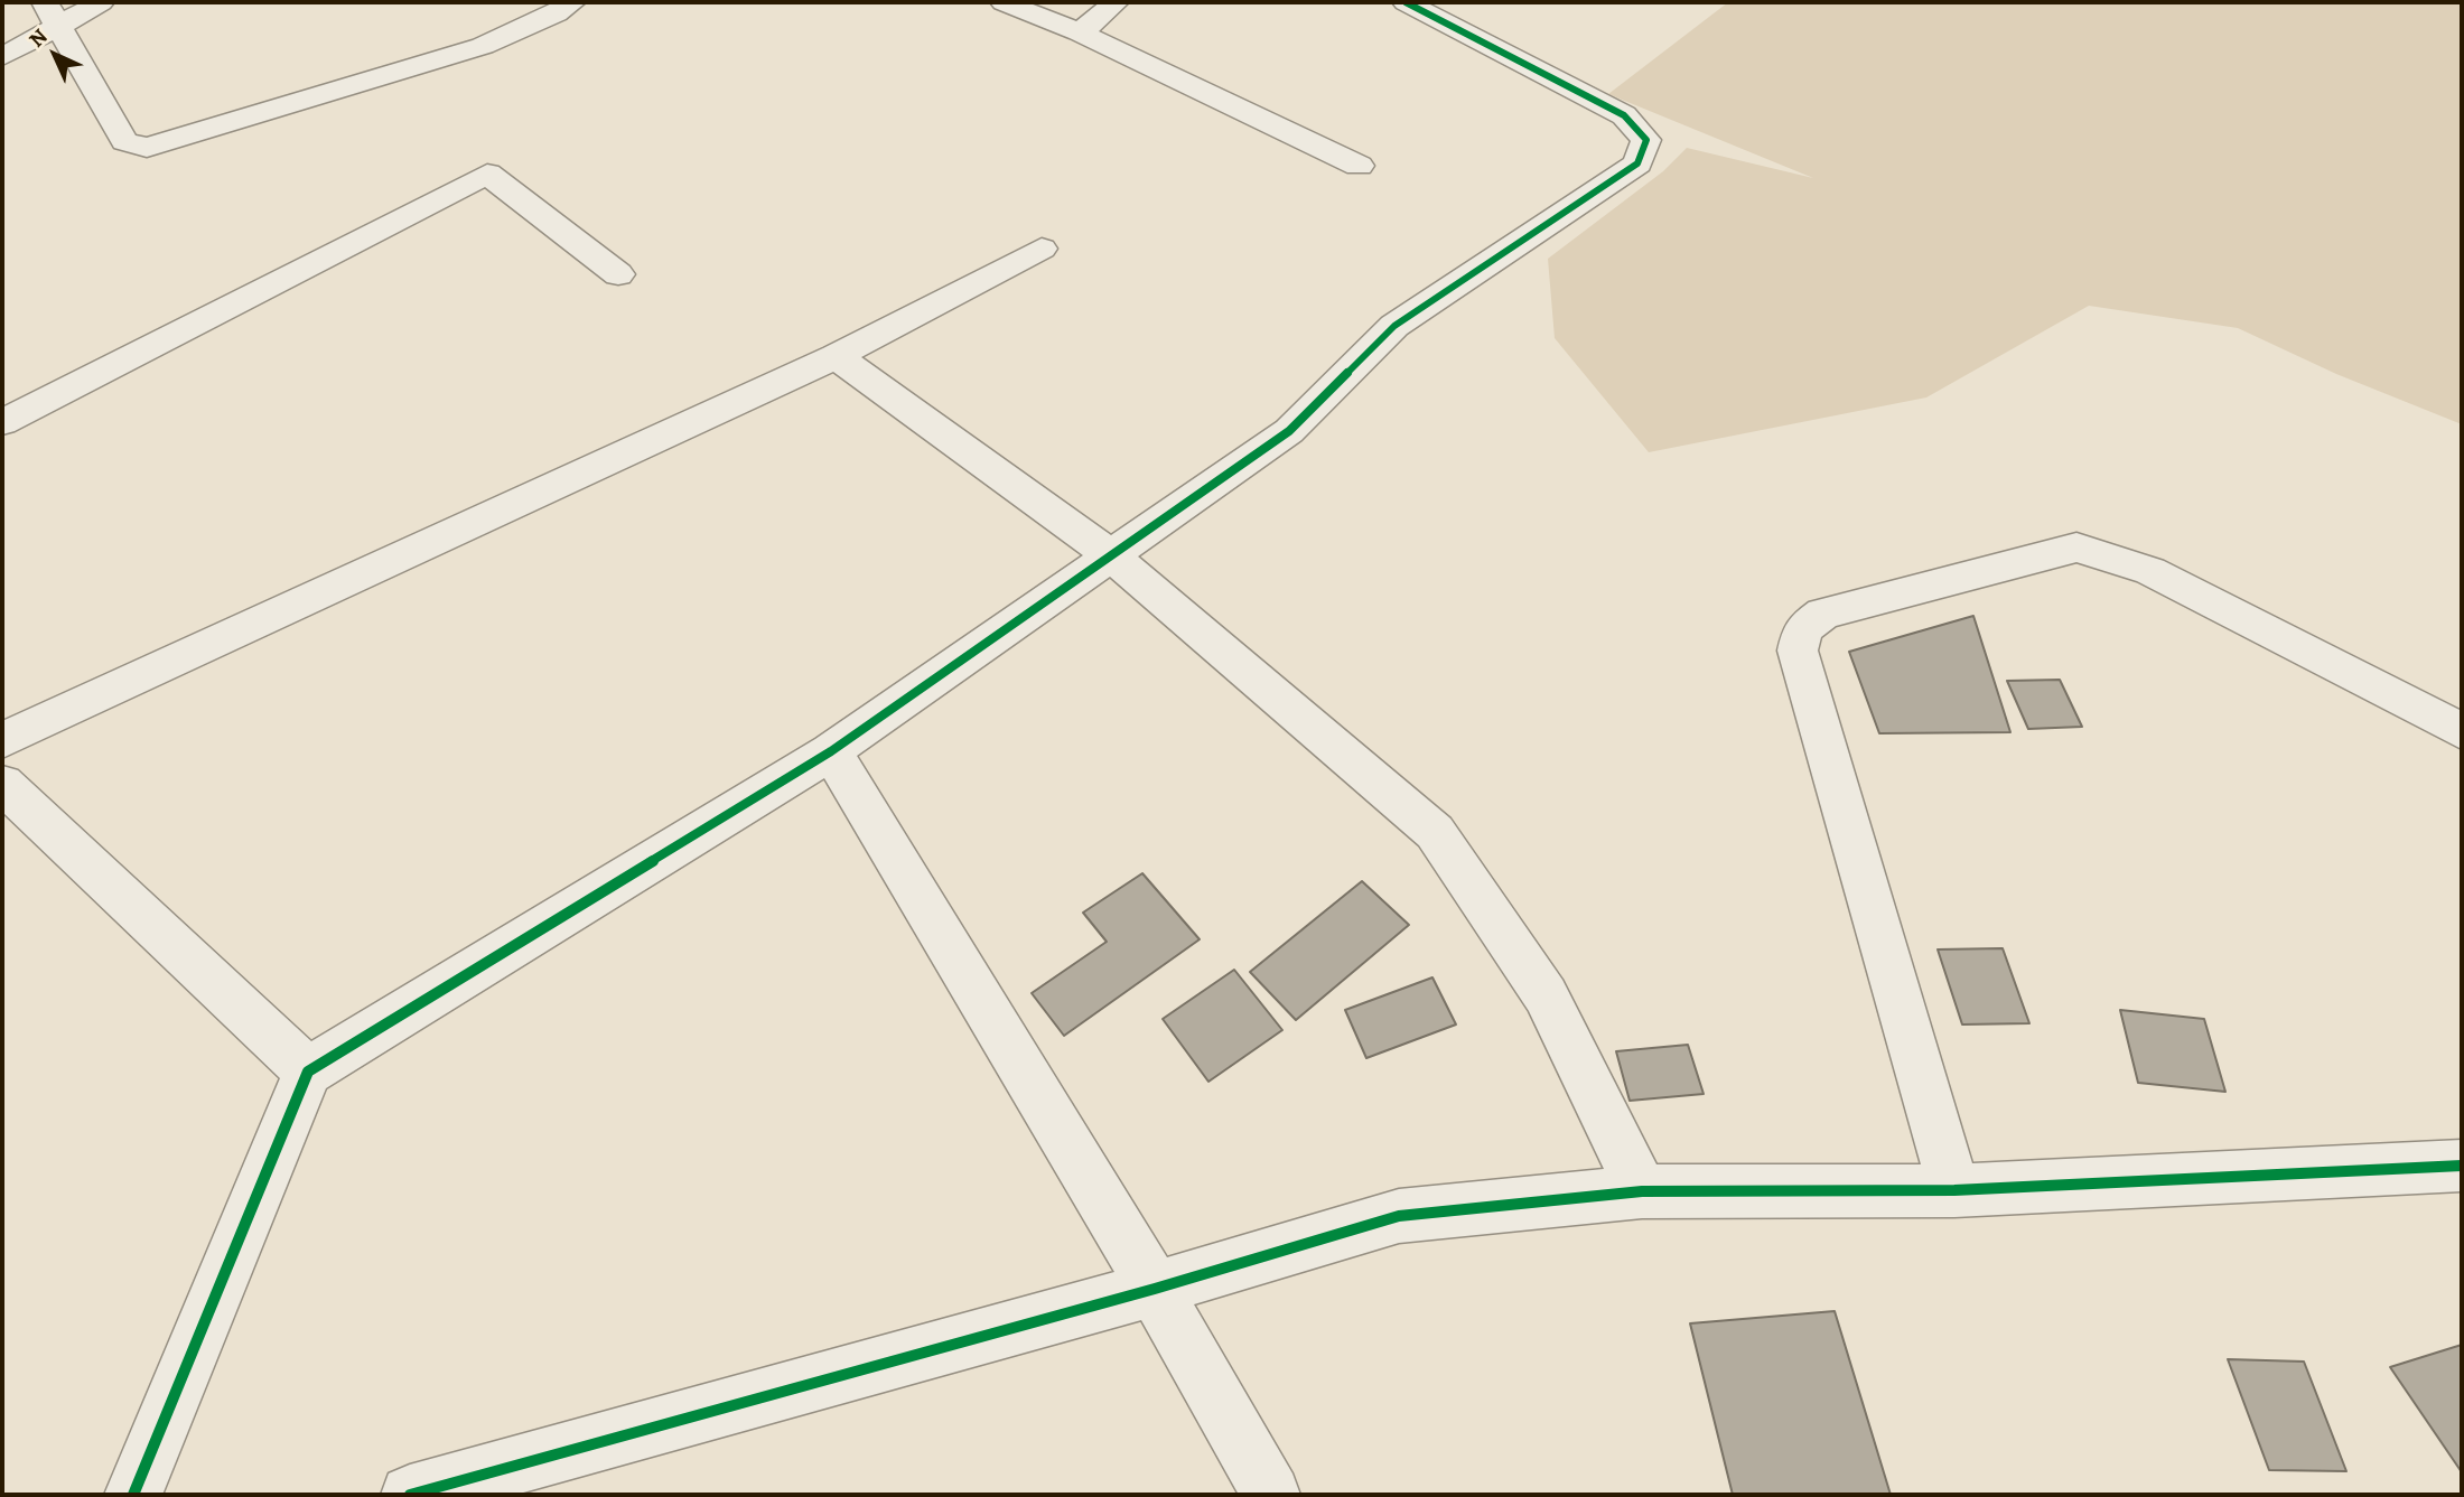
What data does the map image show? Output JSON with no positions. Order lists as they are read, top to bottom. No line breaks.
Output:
{"north":"top left"}
